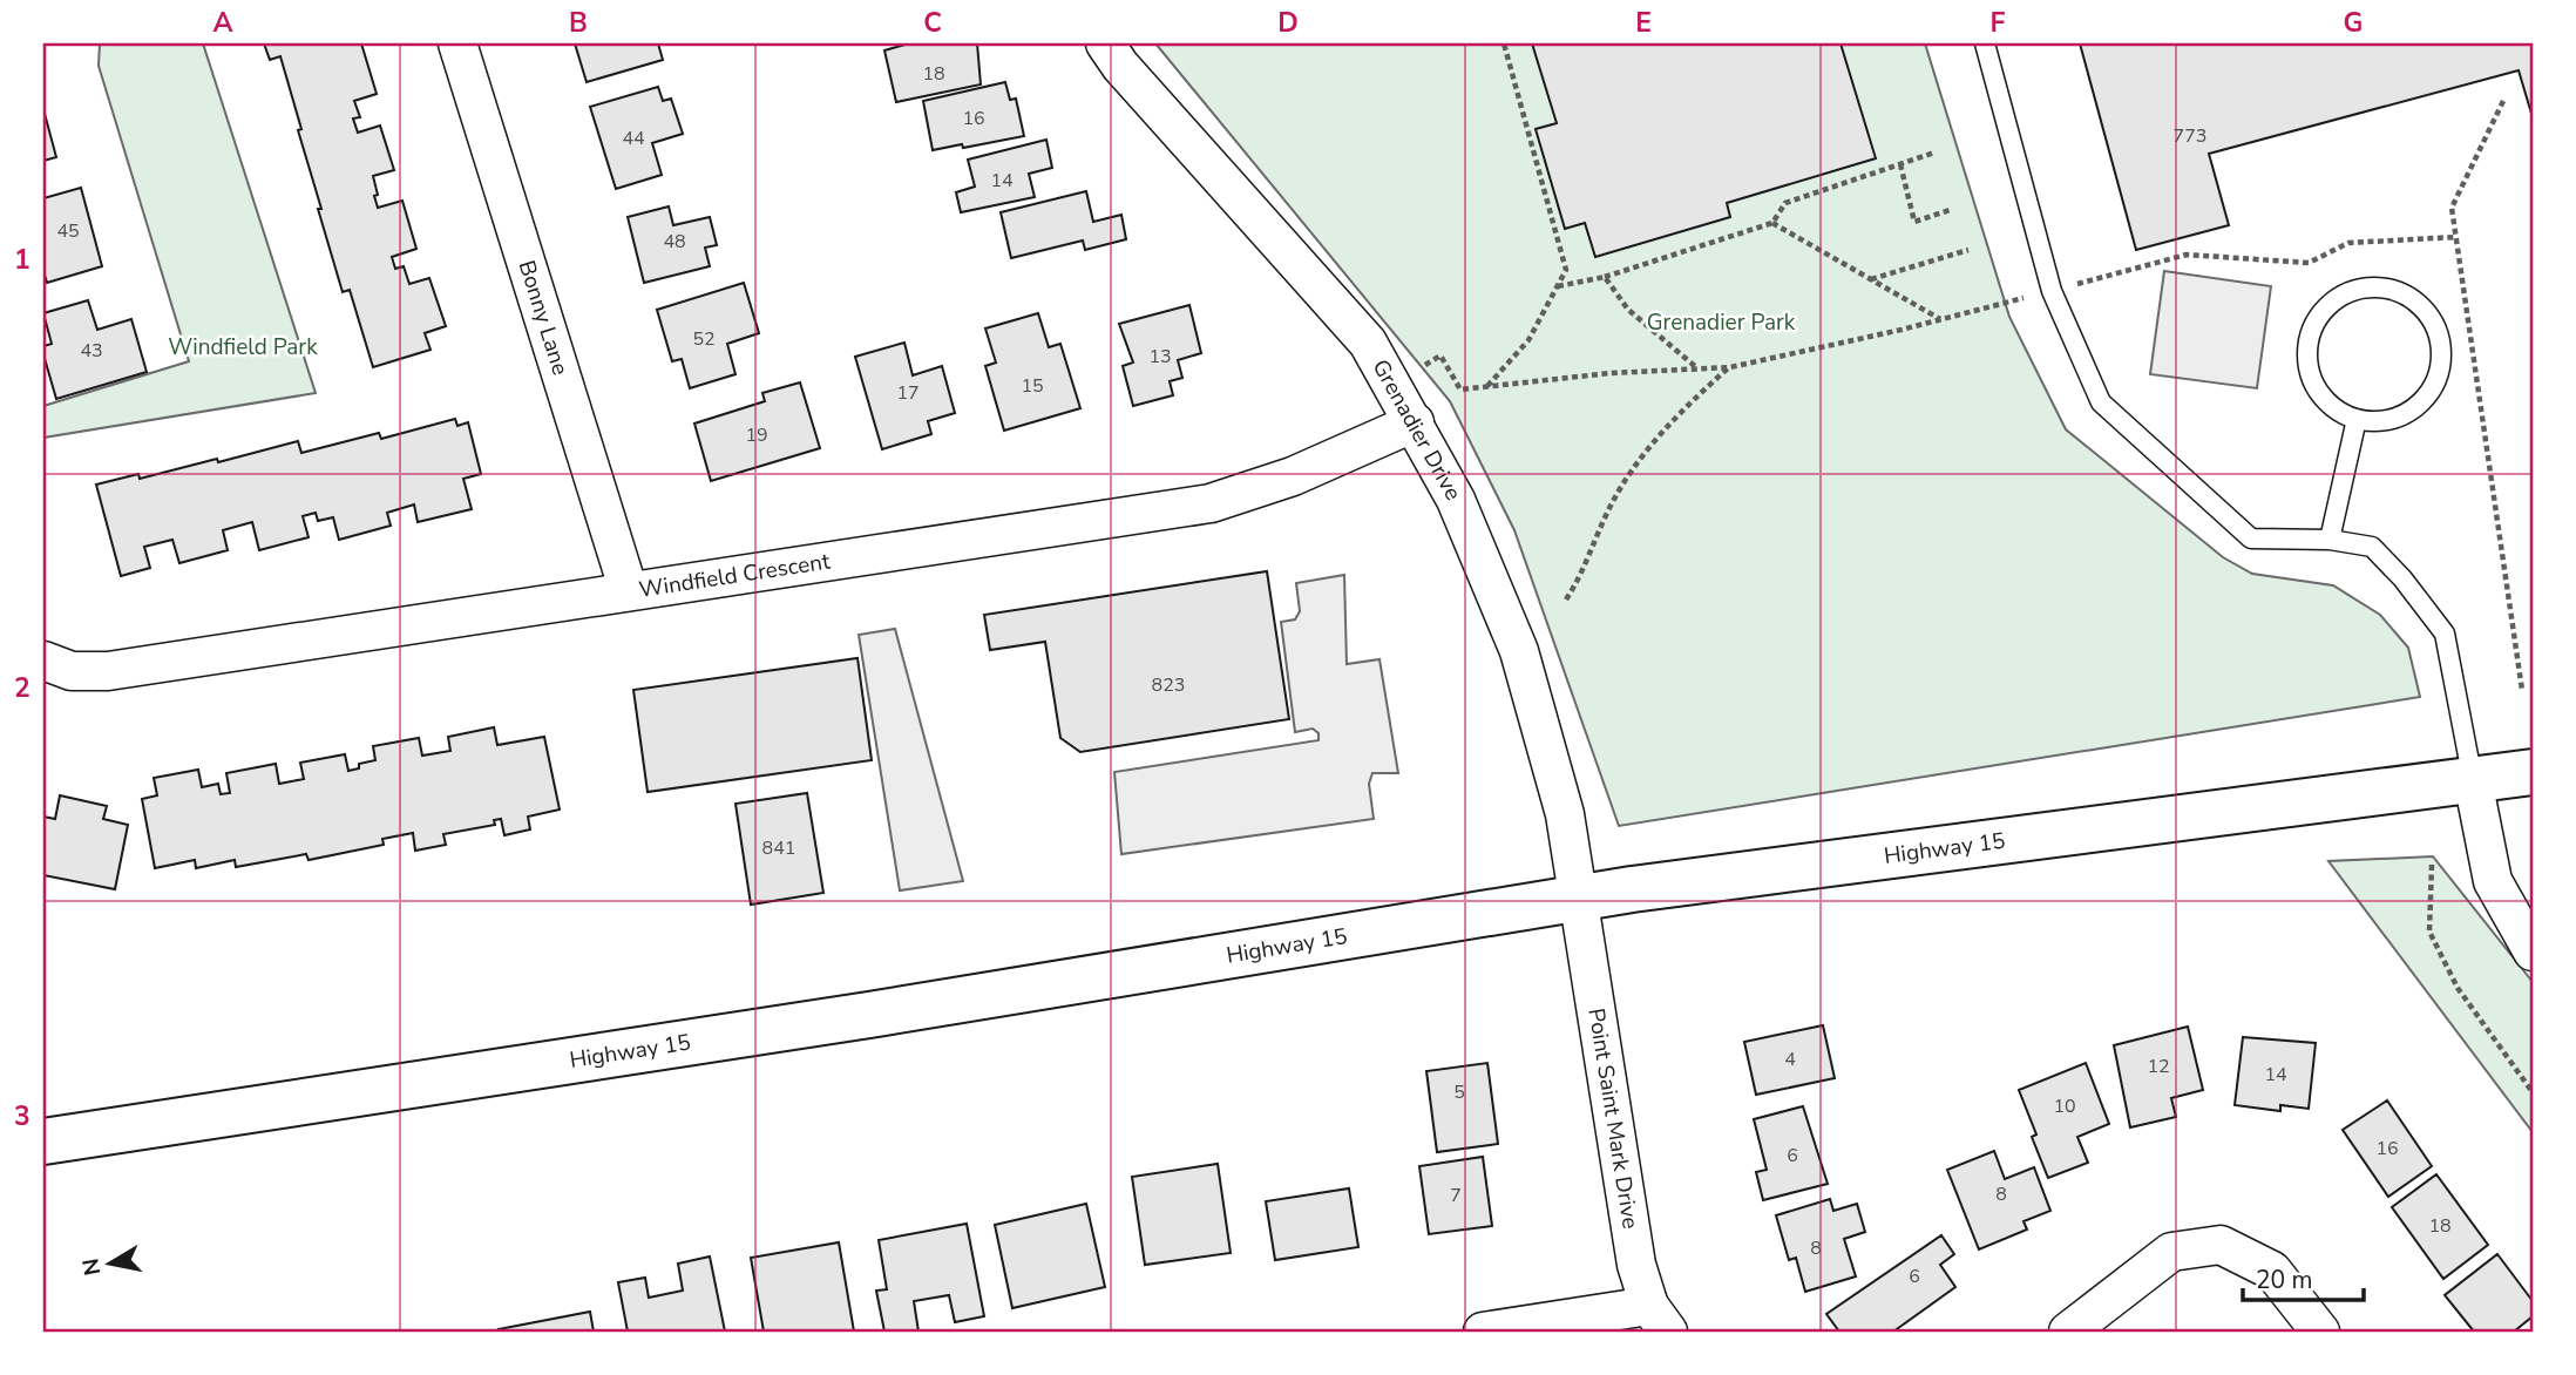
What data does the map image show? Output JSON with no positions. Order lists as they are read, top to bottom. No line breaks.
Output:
{"streets":{"main road":["Highway 15"],"street":["Bonny Lane","Grenadier Drive","Windfield Crescent","Point Saint Mark Drive"]},"crossings":[["Bonny Lane","Windfield Crescent"],["Grenadier Drive","Windfield Crescent"],["Grenadier Drive","Highway 15"],["Grenadier Drive","Point Saint Mark Drive"],["Highway 15","Point Saint Mark Drive"]],"parks":["Grenadier Park","Windfield Park"],"house_numbers":["18","16","773","44","14","45","48","52","43","13","15","17","19","823","841","4","12","14","5","10","16","6","8","7","18","8","6"],"scale_bar":"20 m","north":"left","grid":{"columns":["A","B","C","D","E","F","G"],"rows":["1","2","3"]}}
